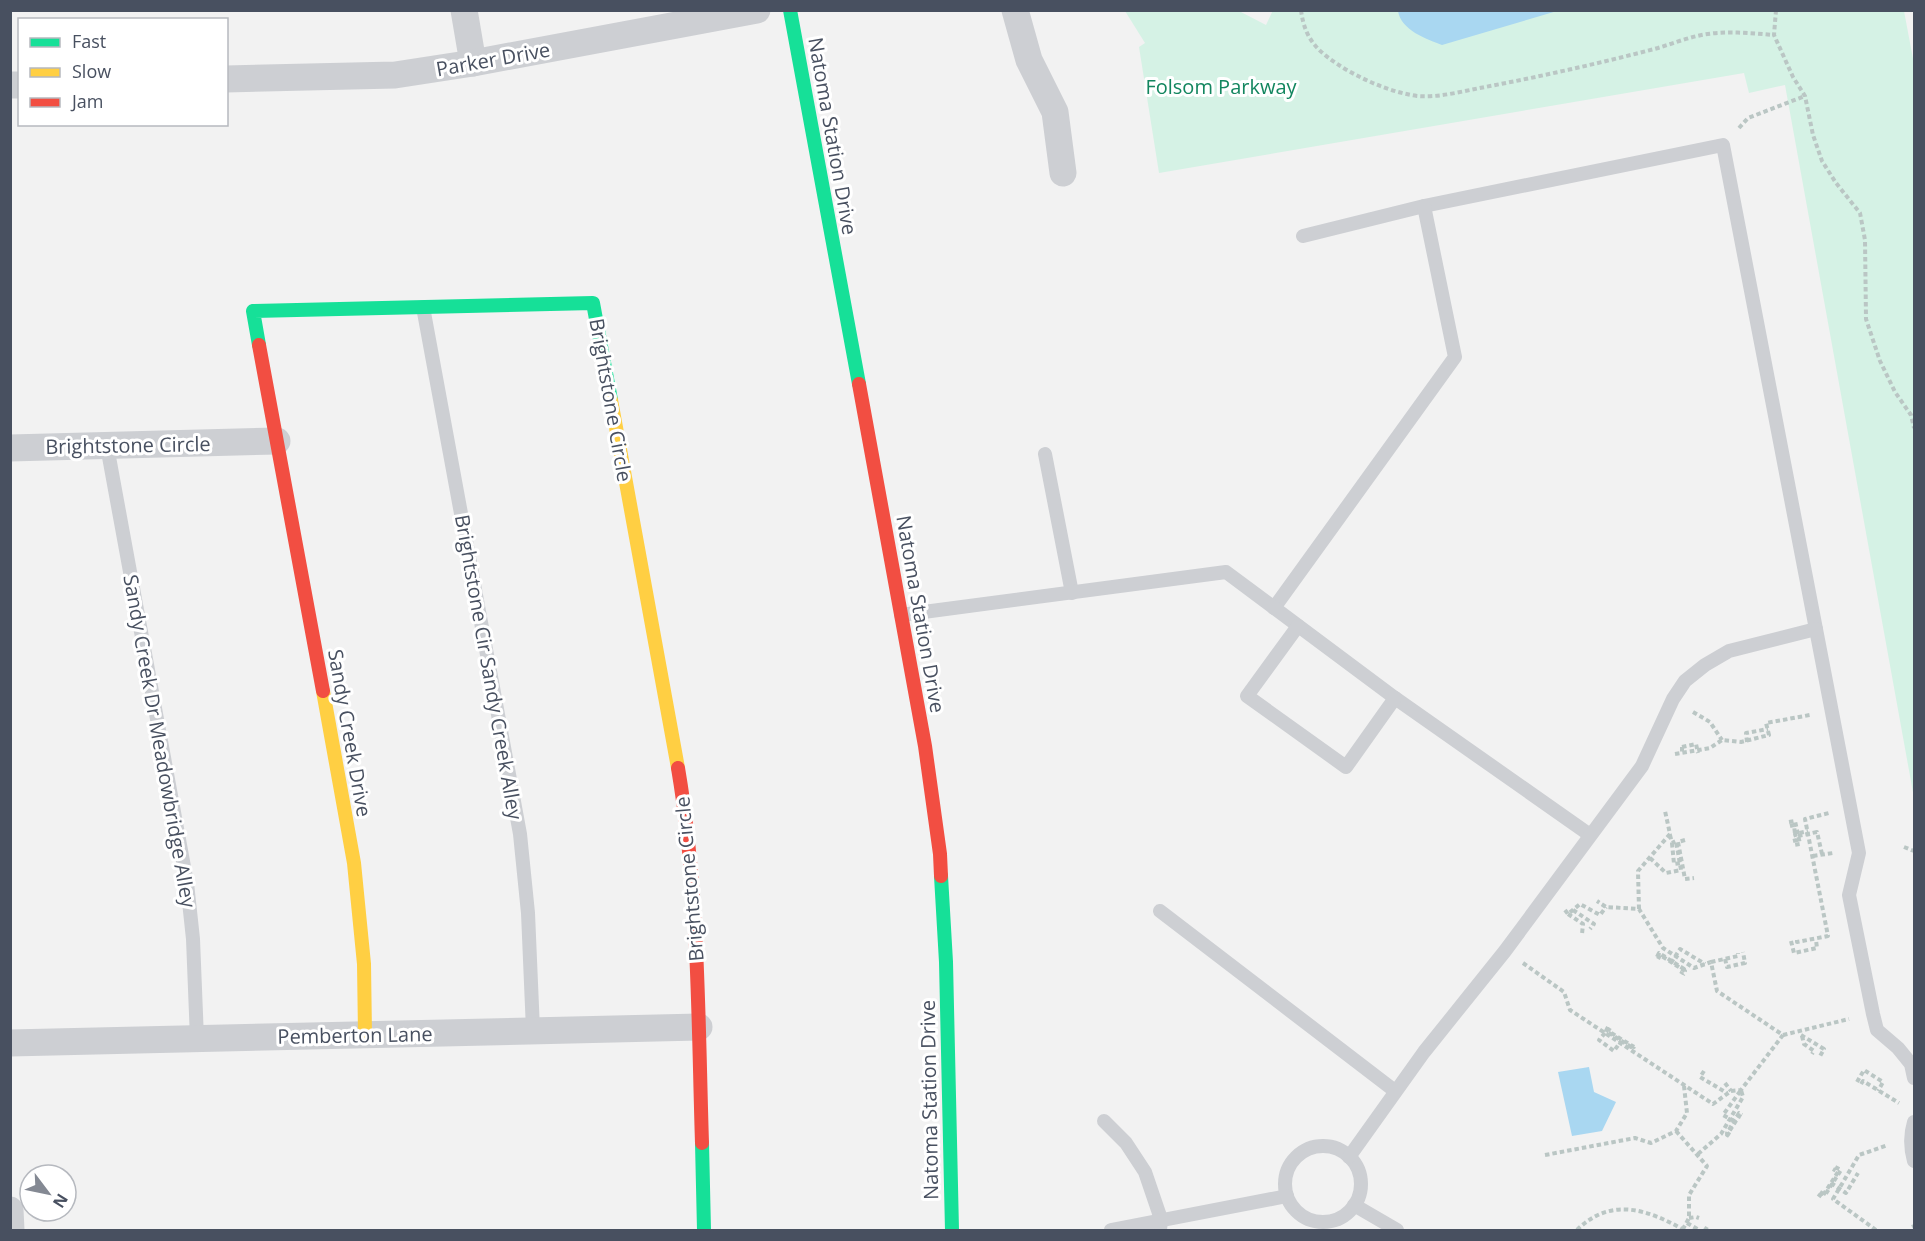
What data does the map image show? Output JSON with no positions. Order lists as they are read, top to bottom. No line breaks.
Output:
{"streets":{"street":["Parker Drive","Natoma Station Drive","Brightstone Circle","Sandy Creek Drive","Pemberton Lane"],"lane":["Brightstone Cir Sandy Creek Alley","Sandy Creek Dr Meadowbridge Alley"]},"crossings":[["Brightstone Circle","Brightstone Cir Sandy Creek Alley"],["Brightstone Circle","Sandy Creek Drive"],["Brightstone Circle","Sandy Creek Dr Meadowbridge Alley"],["Brightstone Circle","Pemberton Lane"],["Brightstone Cir Sandy Creek Alley","Pemberton Lane"],["Sandy Creek Drive","Pemberton Lane"],["Sandy Creek Dr Meadowbridge Alley","Pemberton Lane"]],"parks":["Folsom Parkway"],"legend":["Fast","Slow","Jam"],"north":"bottom right"}
